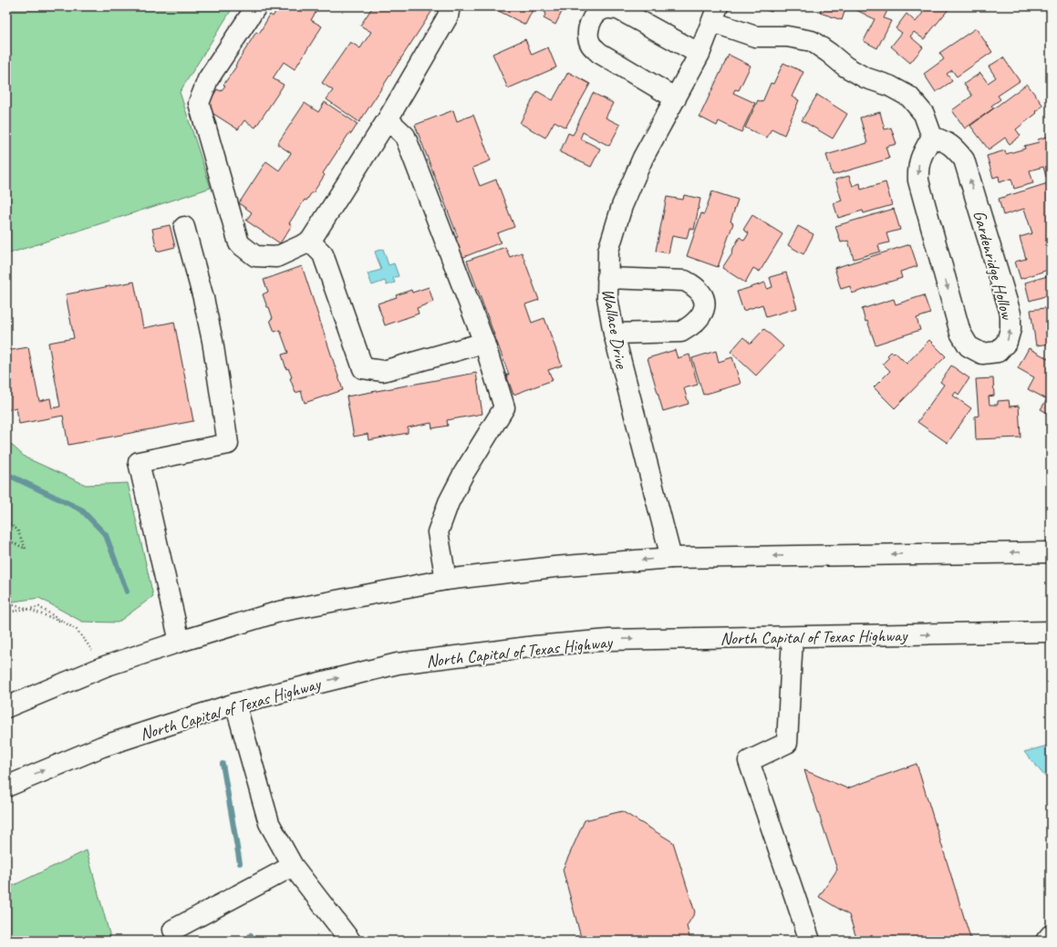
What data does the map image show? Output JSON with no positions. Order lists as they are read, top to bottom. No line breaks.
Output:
{"streets":{"main road":["Gardenridge Hollow","Wallace Drive","North Capital of Texas Highway"]}}
